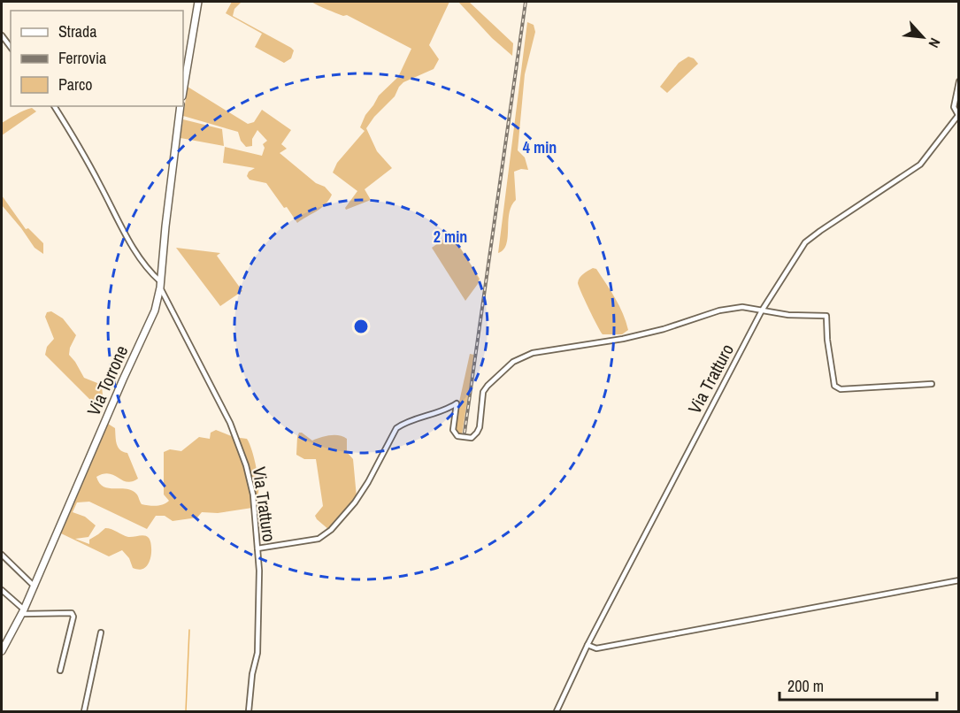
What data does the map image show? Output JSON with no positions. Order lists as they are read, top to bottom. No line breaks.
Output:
{"streets":{"main road":["Via Torrone"],"street":["Via Tratturo"]},"crossings":[["Via Tratturo","Via Torrone"]],"legend":["Strada","Ferrovia","Parco"],"scale_bar":"200 m","north":"bottom right","rings":["4 min","2 min"]}
